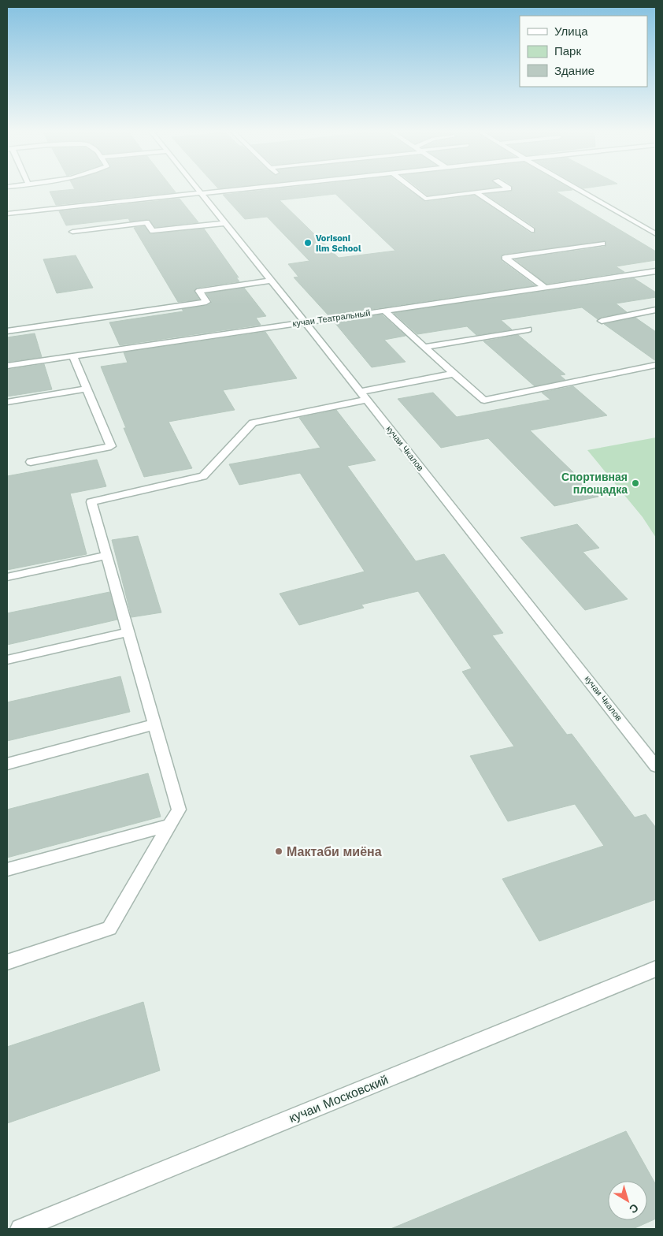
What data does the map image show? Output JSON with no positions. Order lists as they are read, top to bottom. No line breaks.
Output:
{"streets":{"street":["кучаи Театральный","кучаи Чкалов","кучаи Московский"]},"crossings":[["кучаи Театральный","кучаи Чкалов"]],"places":["Vorisoni Ilm School","Спортивная площадка","Мактаби миёна"],"legend":["Улица","Парк","Здание"],"north":"bottom right"}
